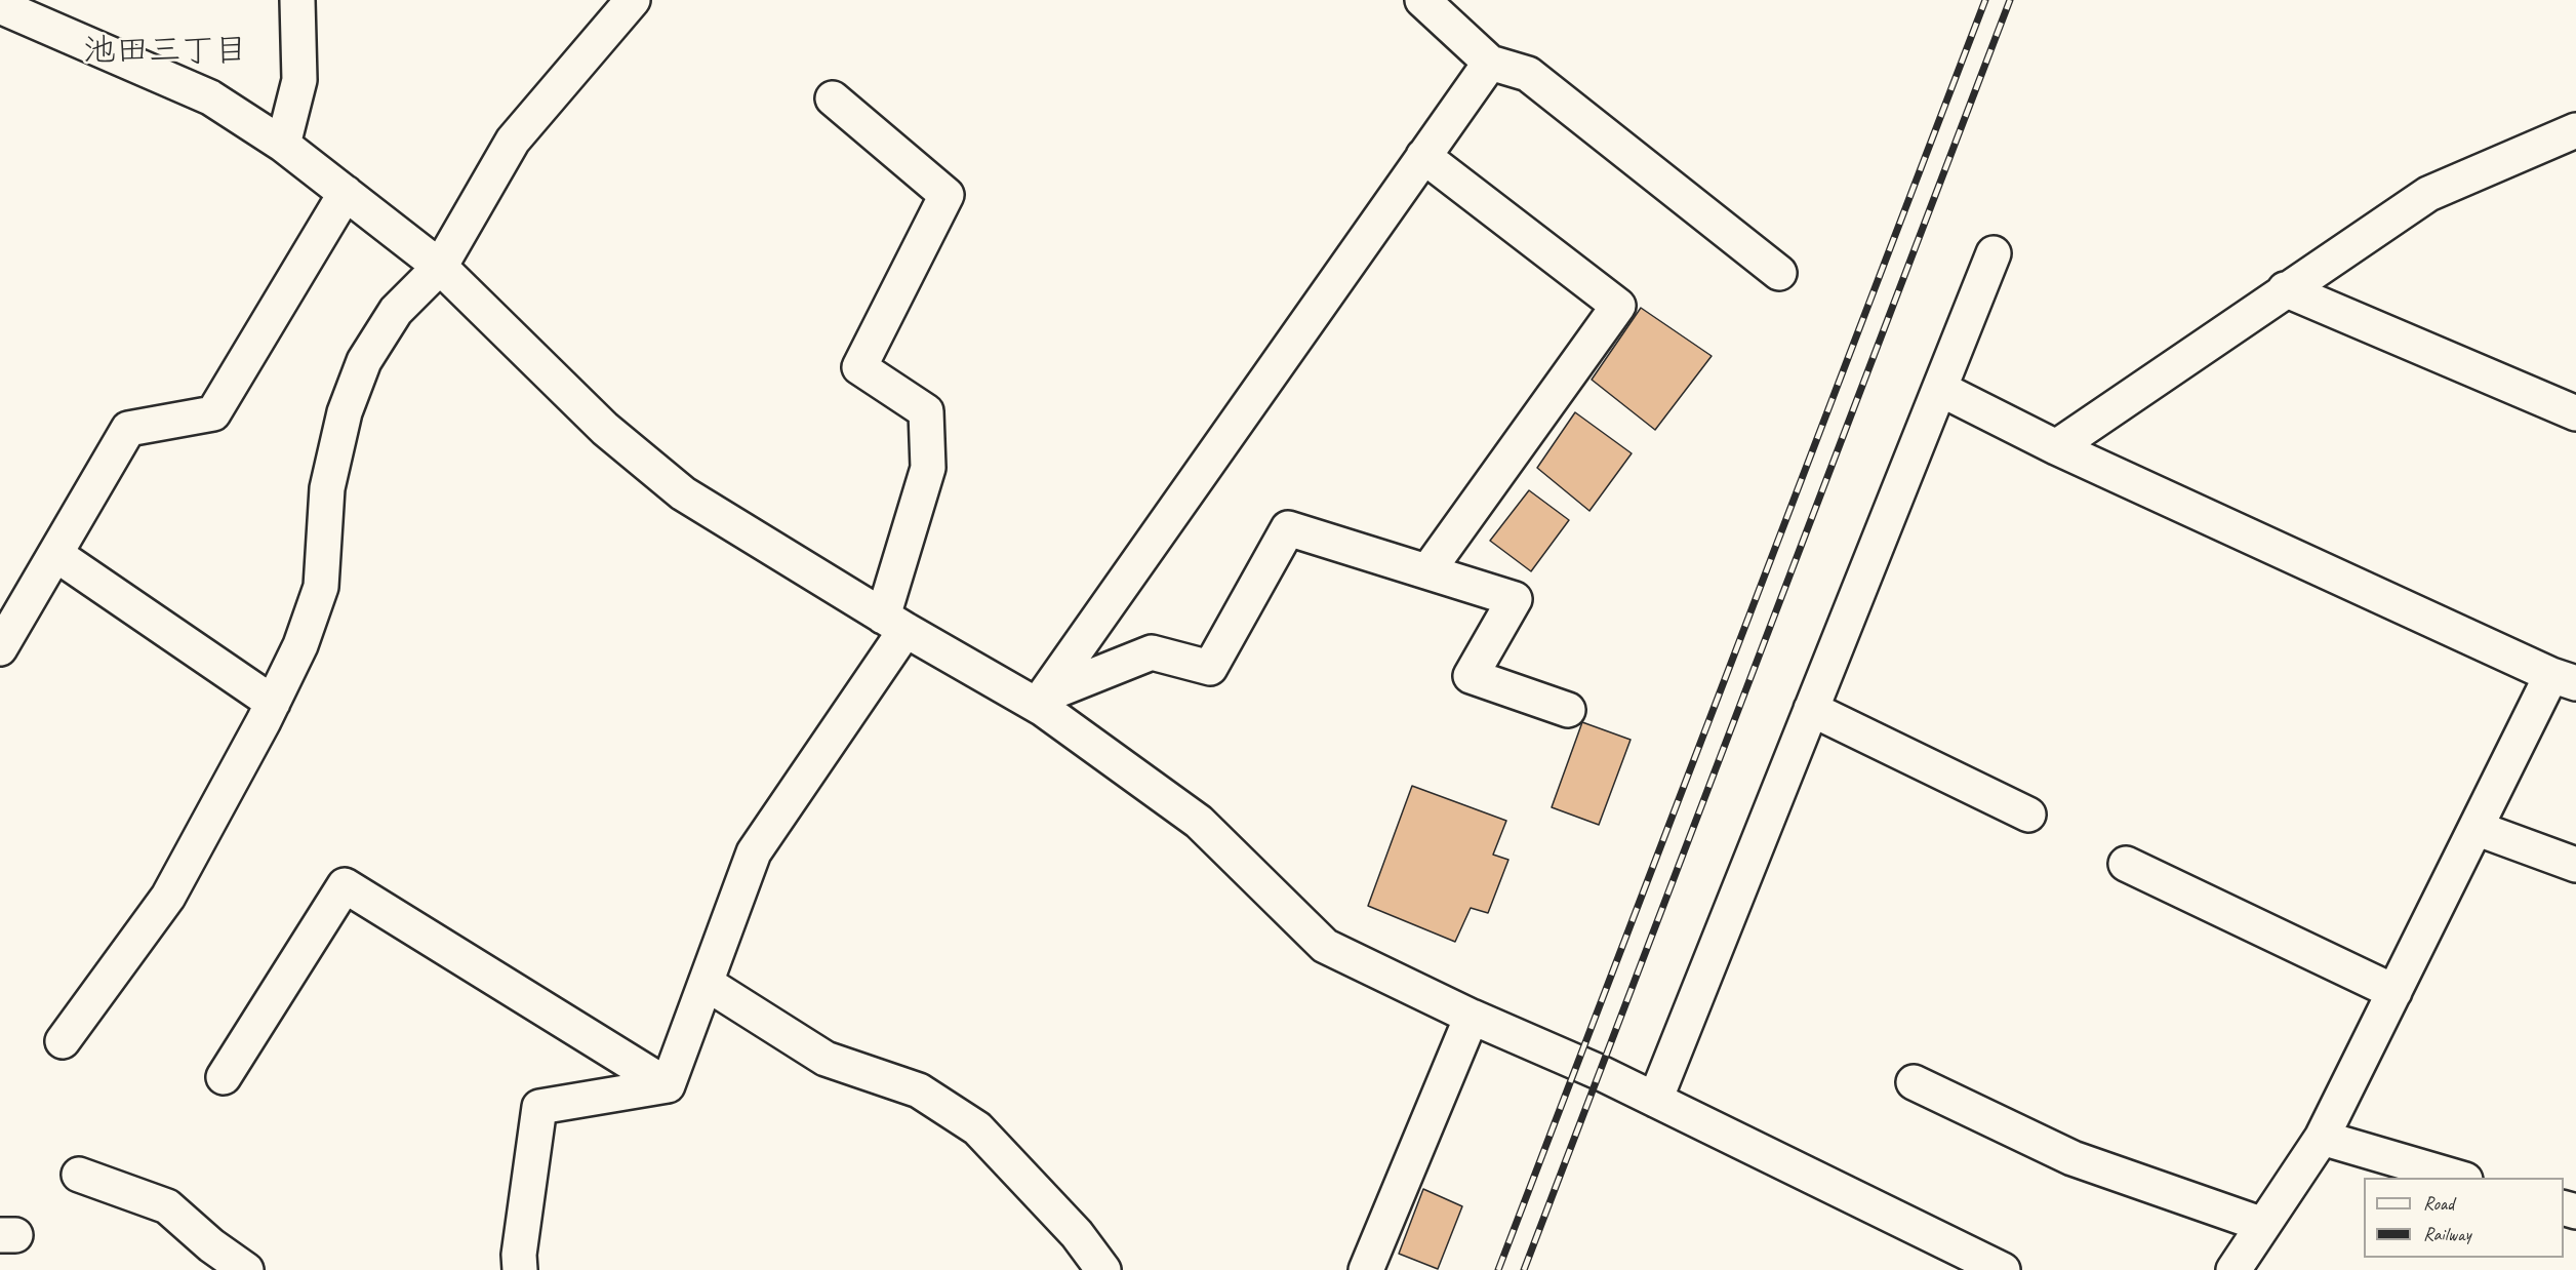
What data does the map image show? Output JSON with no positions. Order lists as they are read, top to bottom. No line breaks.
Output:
{"districts":["池田三丁目"],"legend":["Road","Railway"]}
